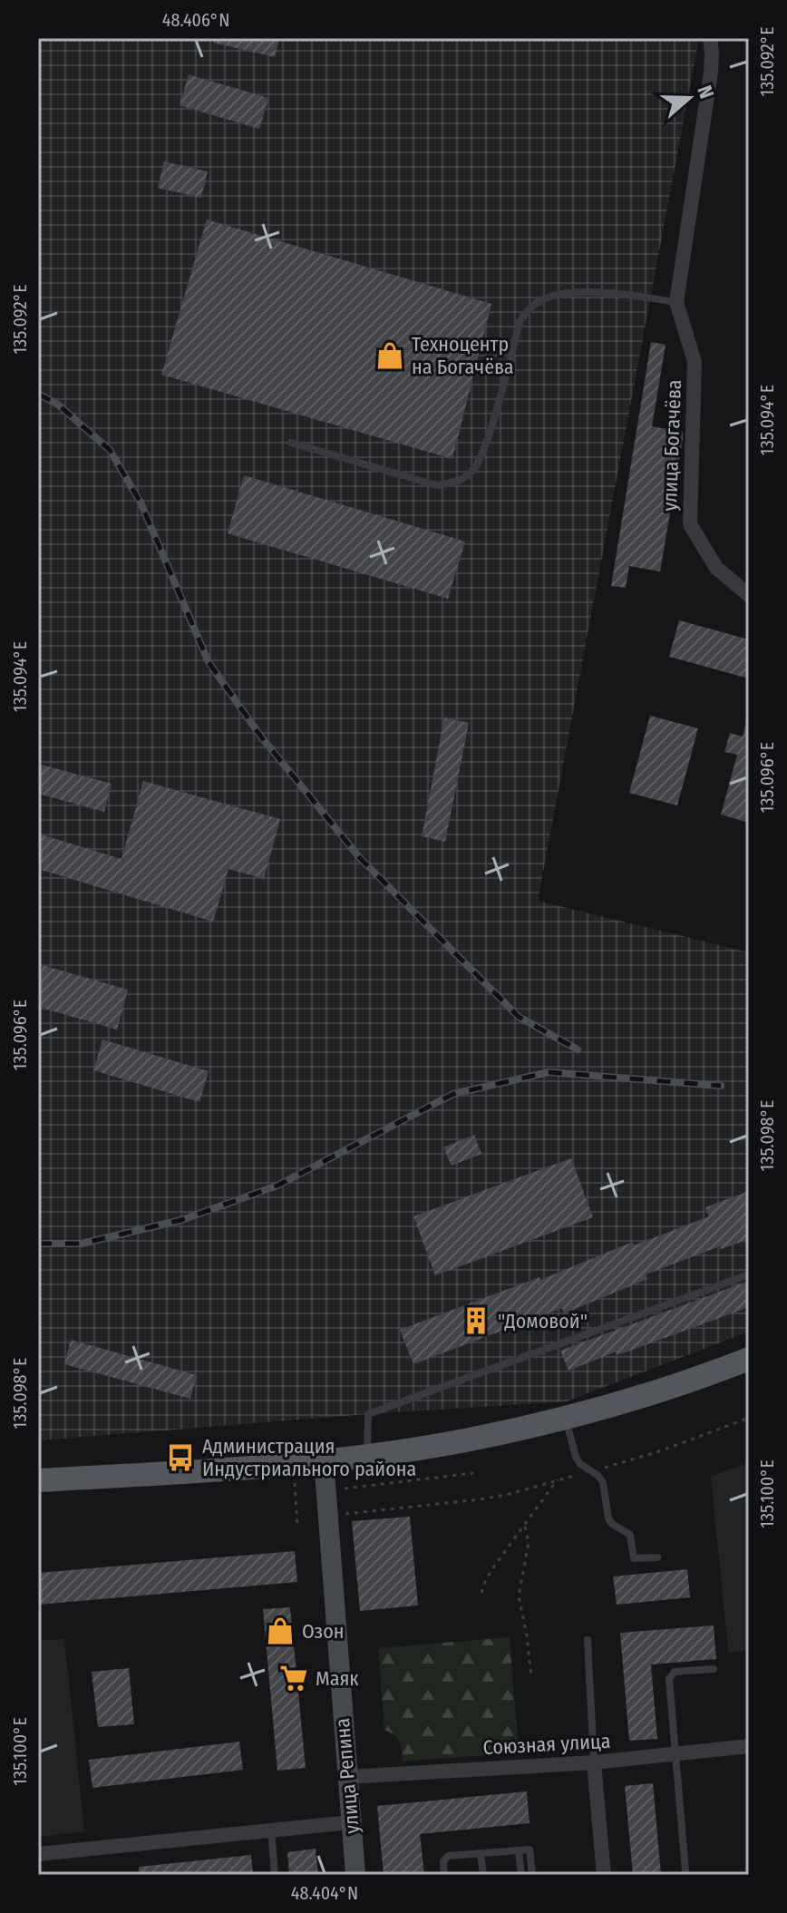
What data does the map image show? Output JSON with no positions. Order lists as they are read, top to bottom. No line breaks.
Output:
{"streets":{"street":["улица Богачёва","Союзная улица","улица Репина"]},"crossings":[["Союзная улица","улица Репина"]],"places":{"shop":["Техноцентр на Богачёва","Озон"],"building":["\"Домовой\""],"bus stop":["Администрация Индустриального района"],"supermarket":["Маяк"]},"north":"right","coordinates":["48.406°N","135.092°E","135.094°E","135.096°E","135.098°E","135.100°E","48.404°N"]}
